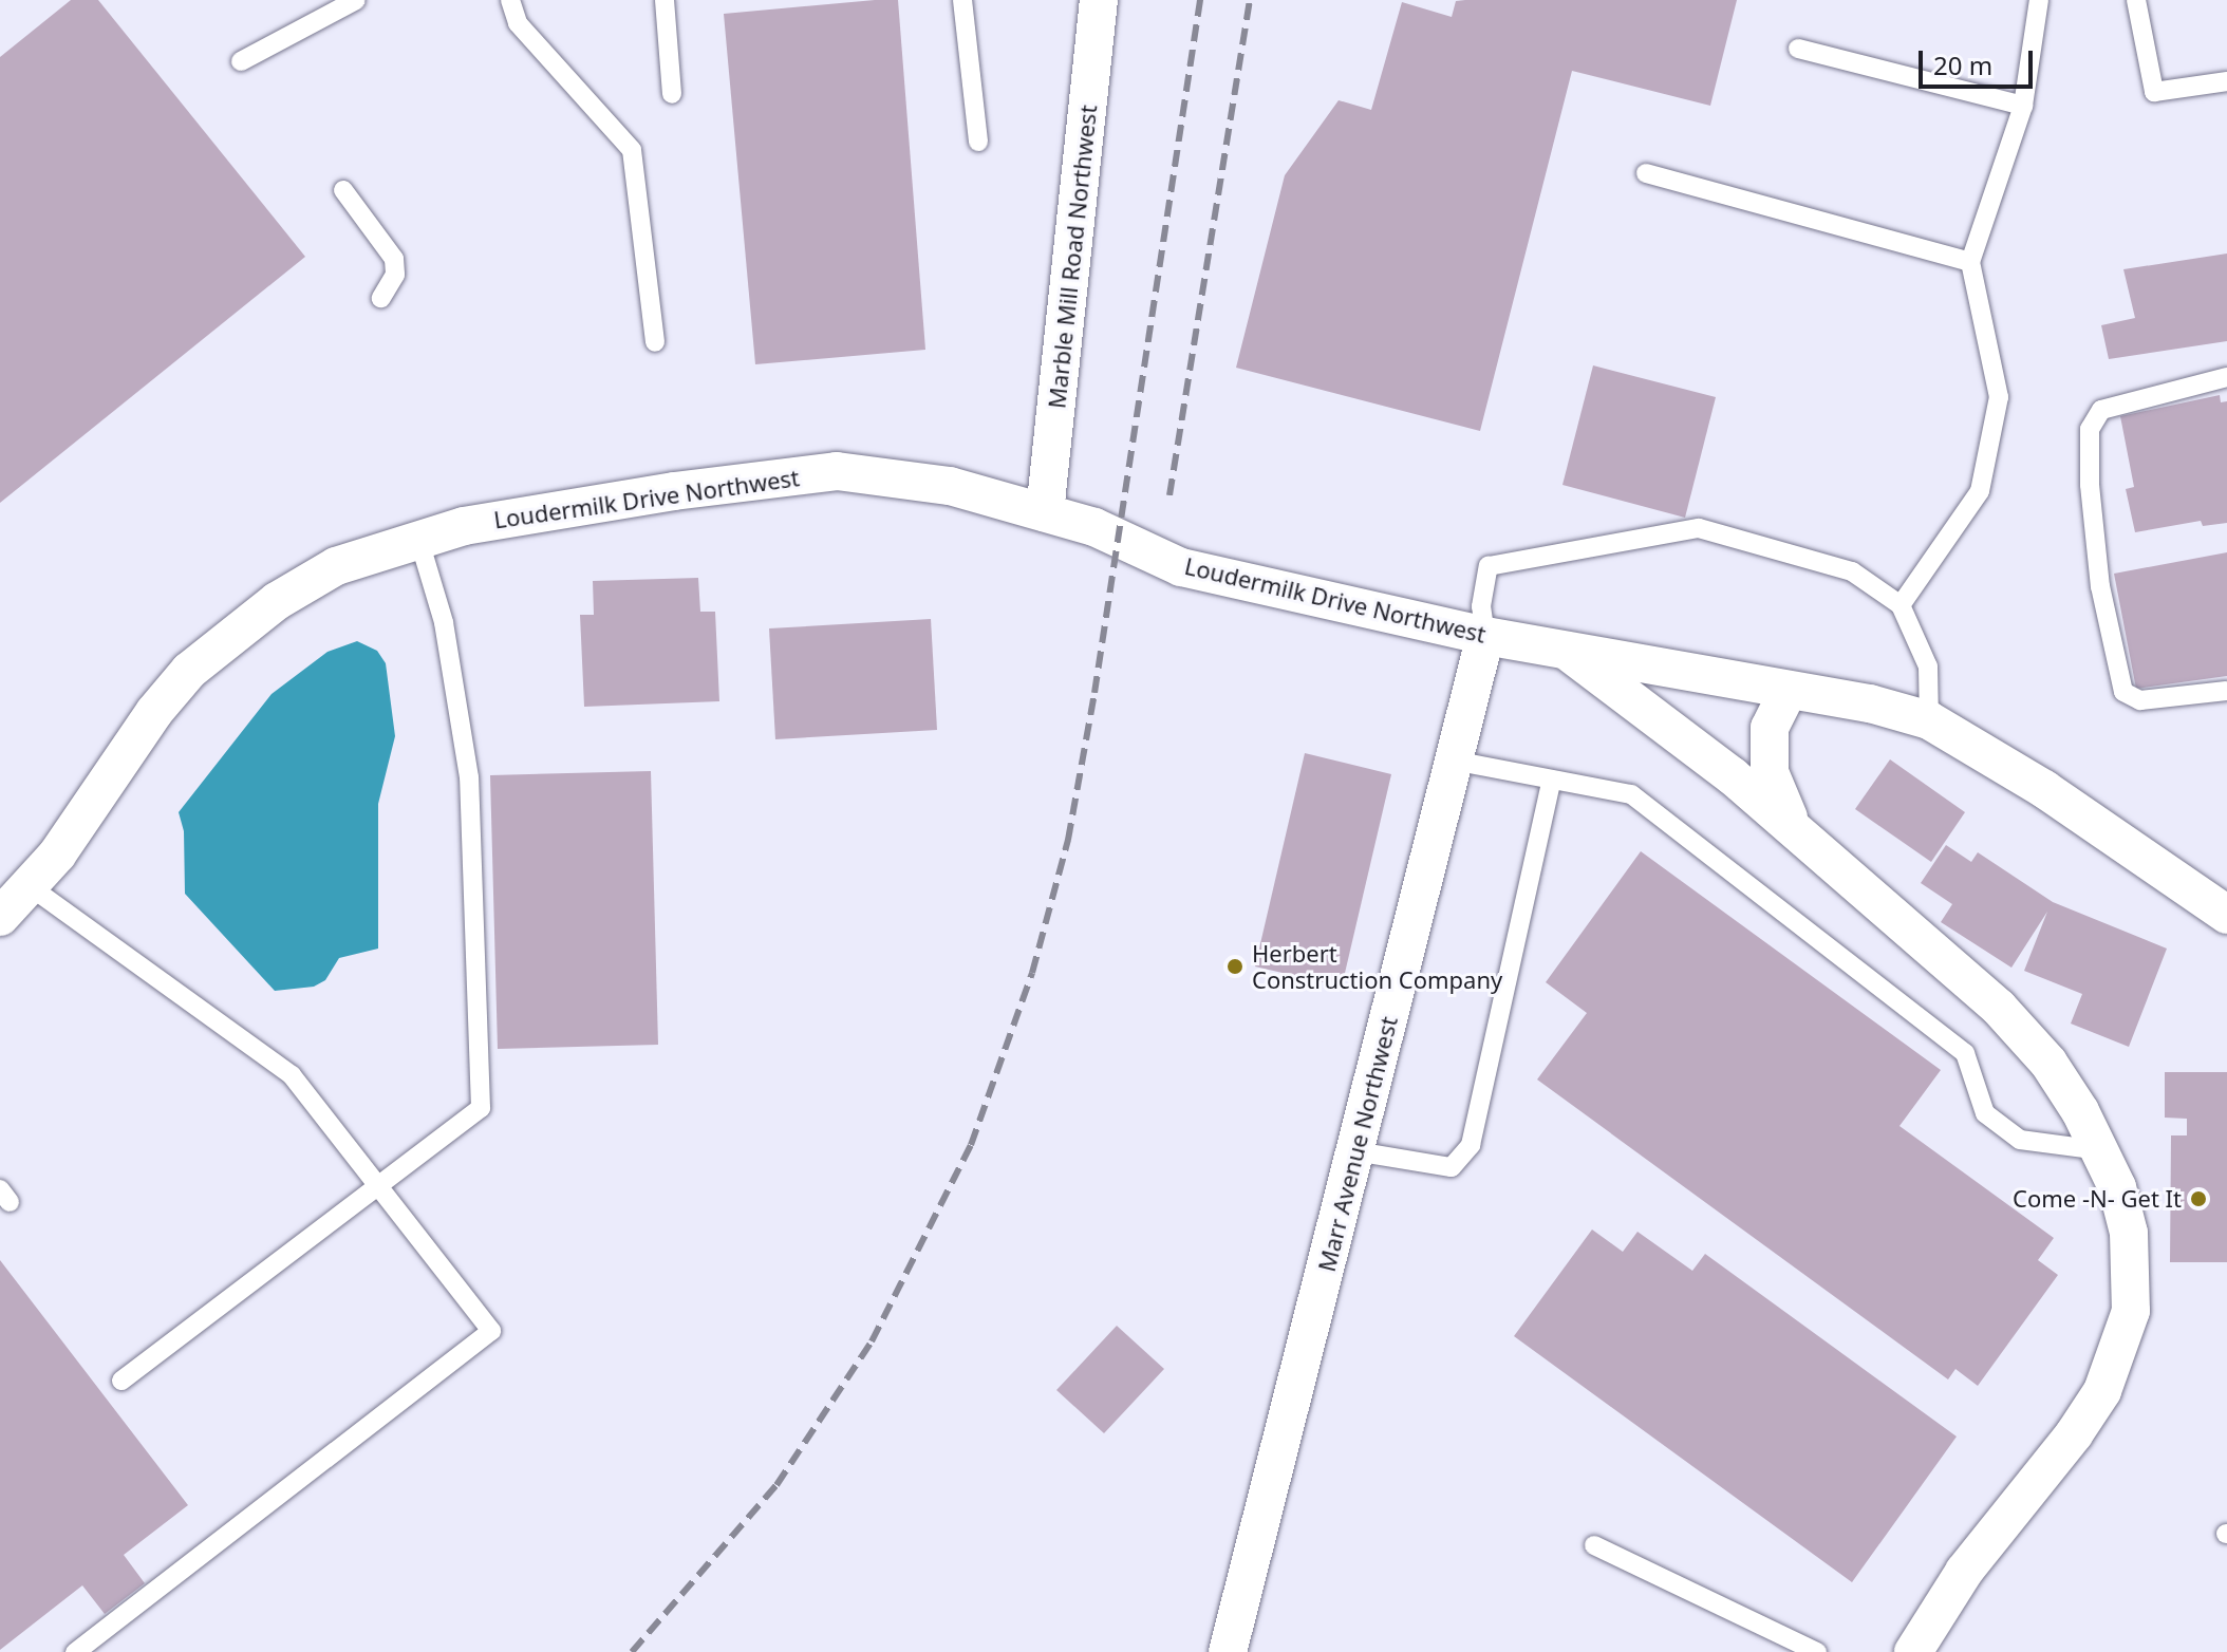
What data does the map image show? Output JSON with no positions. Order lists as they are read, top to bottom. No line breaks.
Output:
{"streets":{"street":["Marble Mill Road Northwest","Loudermilk Drive Northwest","Marr Avenue Northwest"]},"crossings":[["Marble Mill Road Northwest","Loudermilk Drive Northwest"],["Loudermilk Drive Northwest","Marr Avenue Northwest"]],"places":["Herbert Construction Company","Come -N- Get It"],"scale_bar":"20 m"}
